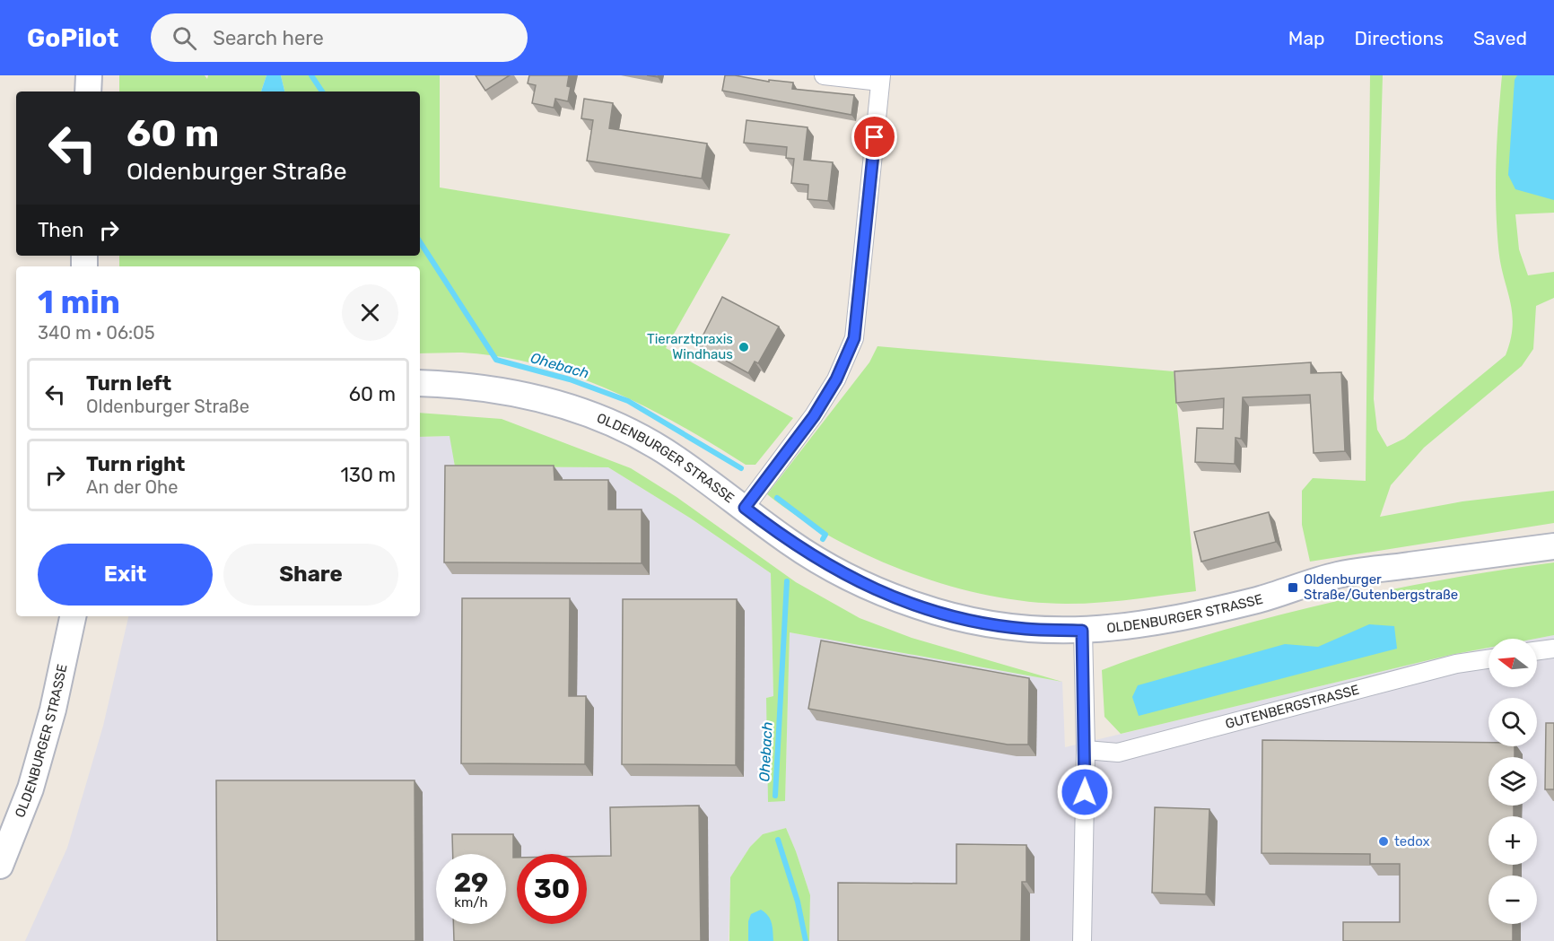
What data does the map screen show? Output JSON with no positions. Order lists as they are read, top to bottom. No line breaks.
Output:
{"streets":{"main road":["OLDENBURGER STRASSE"],"street":["GUTENBERGSTRASSE"]},"water":["Ohebach"],"places":{"other":["Tierarztpraxis Windhaus","tedox"],"transit":["Oldenburger Straße/Gutenbergstraße"]},"north":"left","page":{"header":"GoPilot","search":"Search here","nav":["Map","Directions","Saved"],"turn":["60 m","Oldenburger Straße"],"then":"Then","heading":["1 min","340 m · 06:05"],"list":[{"name":"Turn left","note":"Oldenburger Straße","value":"60 m"},{"name":"Turn right","note":"An der Ohe","value":"130 m"}],"buttons":["Exit","Share"],"map_buttons":["+","−"],"speed":"29 km/h","limit":"30"}}
